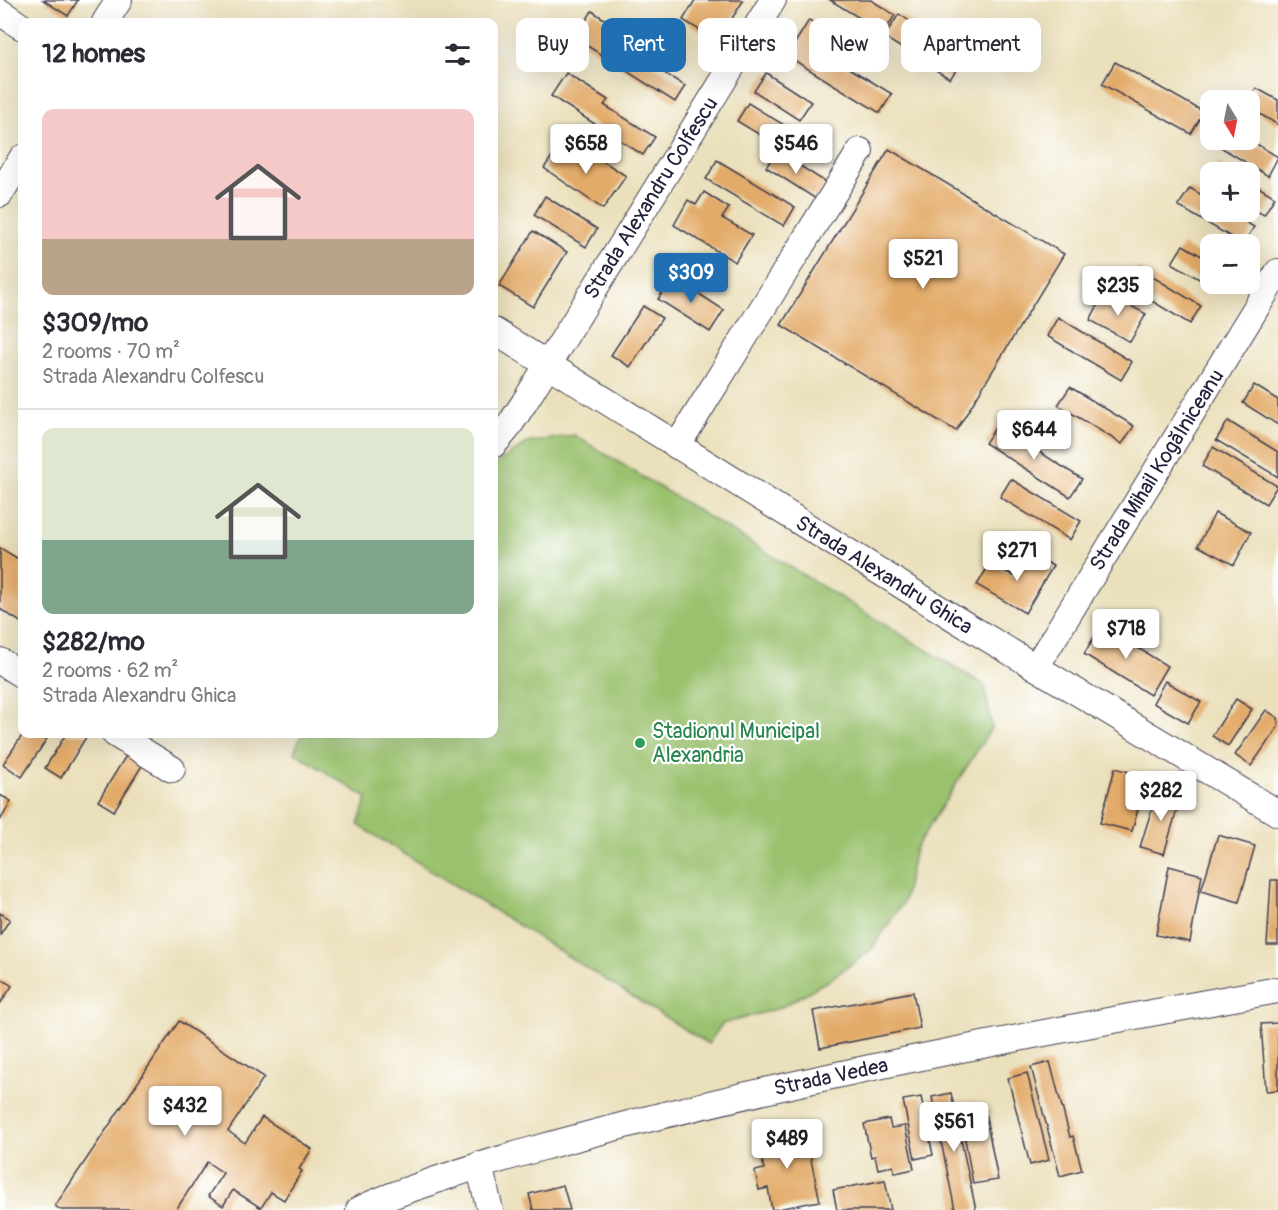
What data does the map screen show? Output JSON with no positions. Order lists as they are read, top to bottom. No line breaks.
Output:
{"streets":{"street":["Strada Alexandru Colfescu","Strada Mihail Kogălniceanu","Strada Alexandru Ghica","Strada Vedea"]},"crossings":[["Strada Alexandru Colfescu","Strada Alexandru Ghica"],["Strada Mihail Kogălniceanu","Strada Alexandru Ghica"]],"places":["Stadionul Municipal Alexandria"],"north":"bottom","page":{"chip":["Buy","Rent","Filters","New","Apartment"],"heading":"12 homes","map_buttons":["+","−"],"list":[{"name":"$309/mo","note":"2 rooms · 70 m² · Strada Alexandru Colfescu"},{"name":"$282/mo","note":"2 rooms · 62 m² · Strada Alexandru Ghica"}],"price":["$658","$546","$521","$309","$235","$644","$271","$718","$282","$432","$561","$489"]}}
